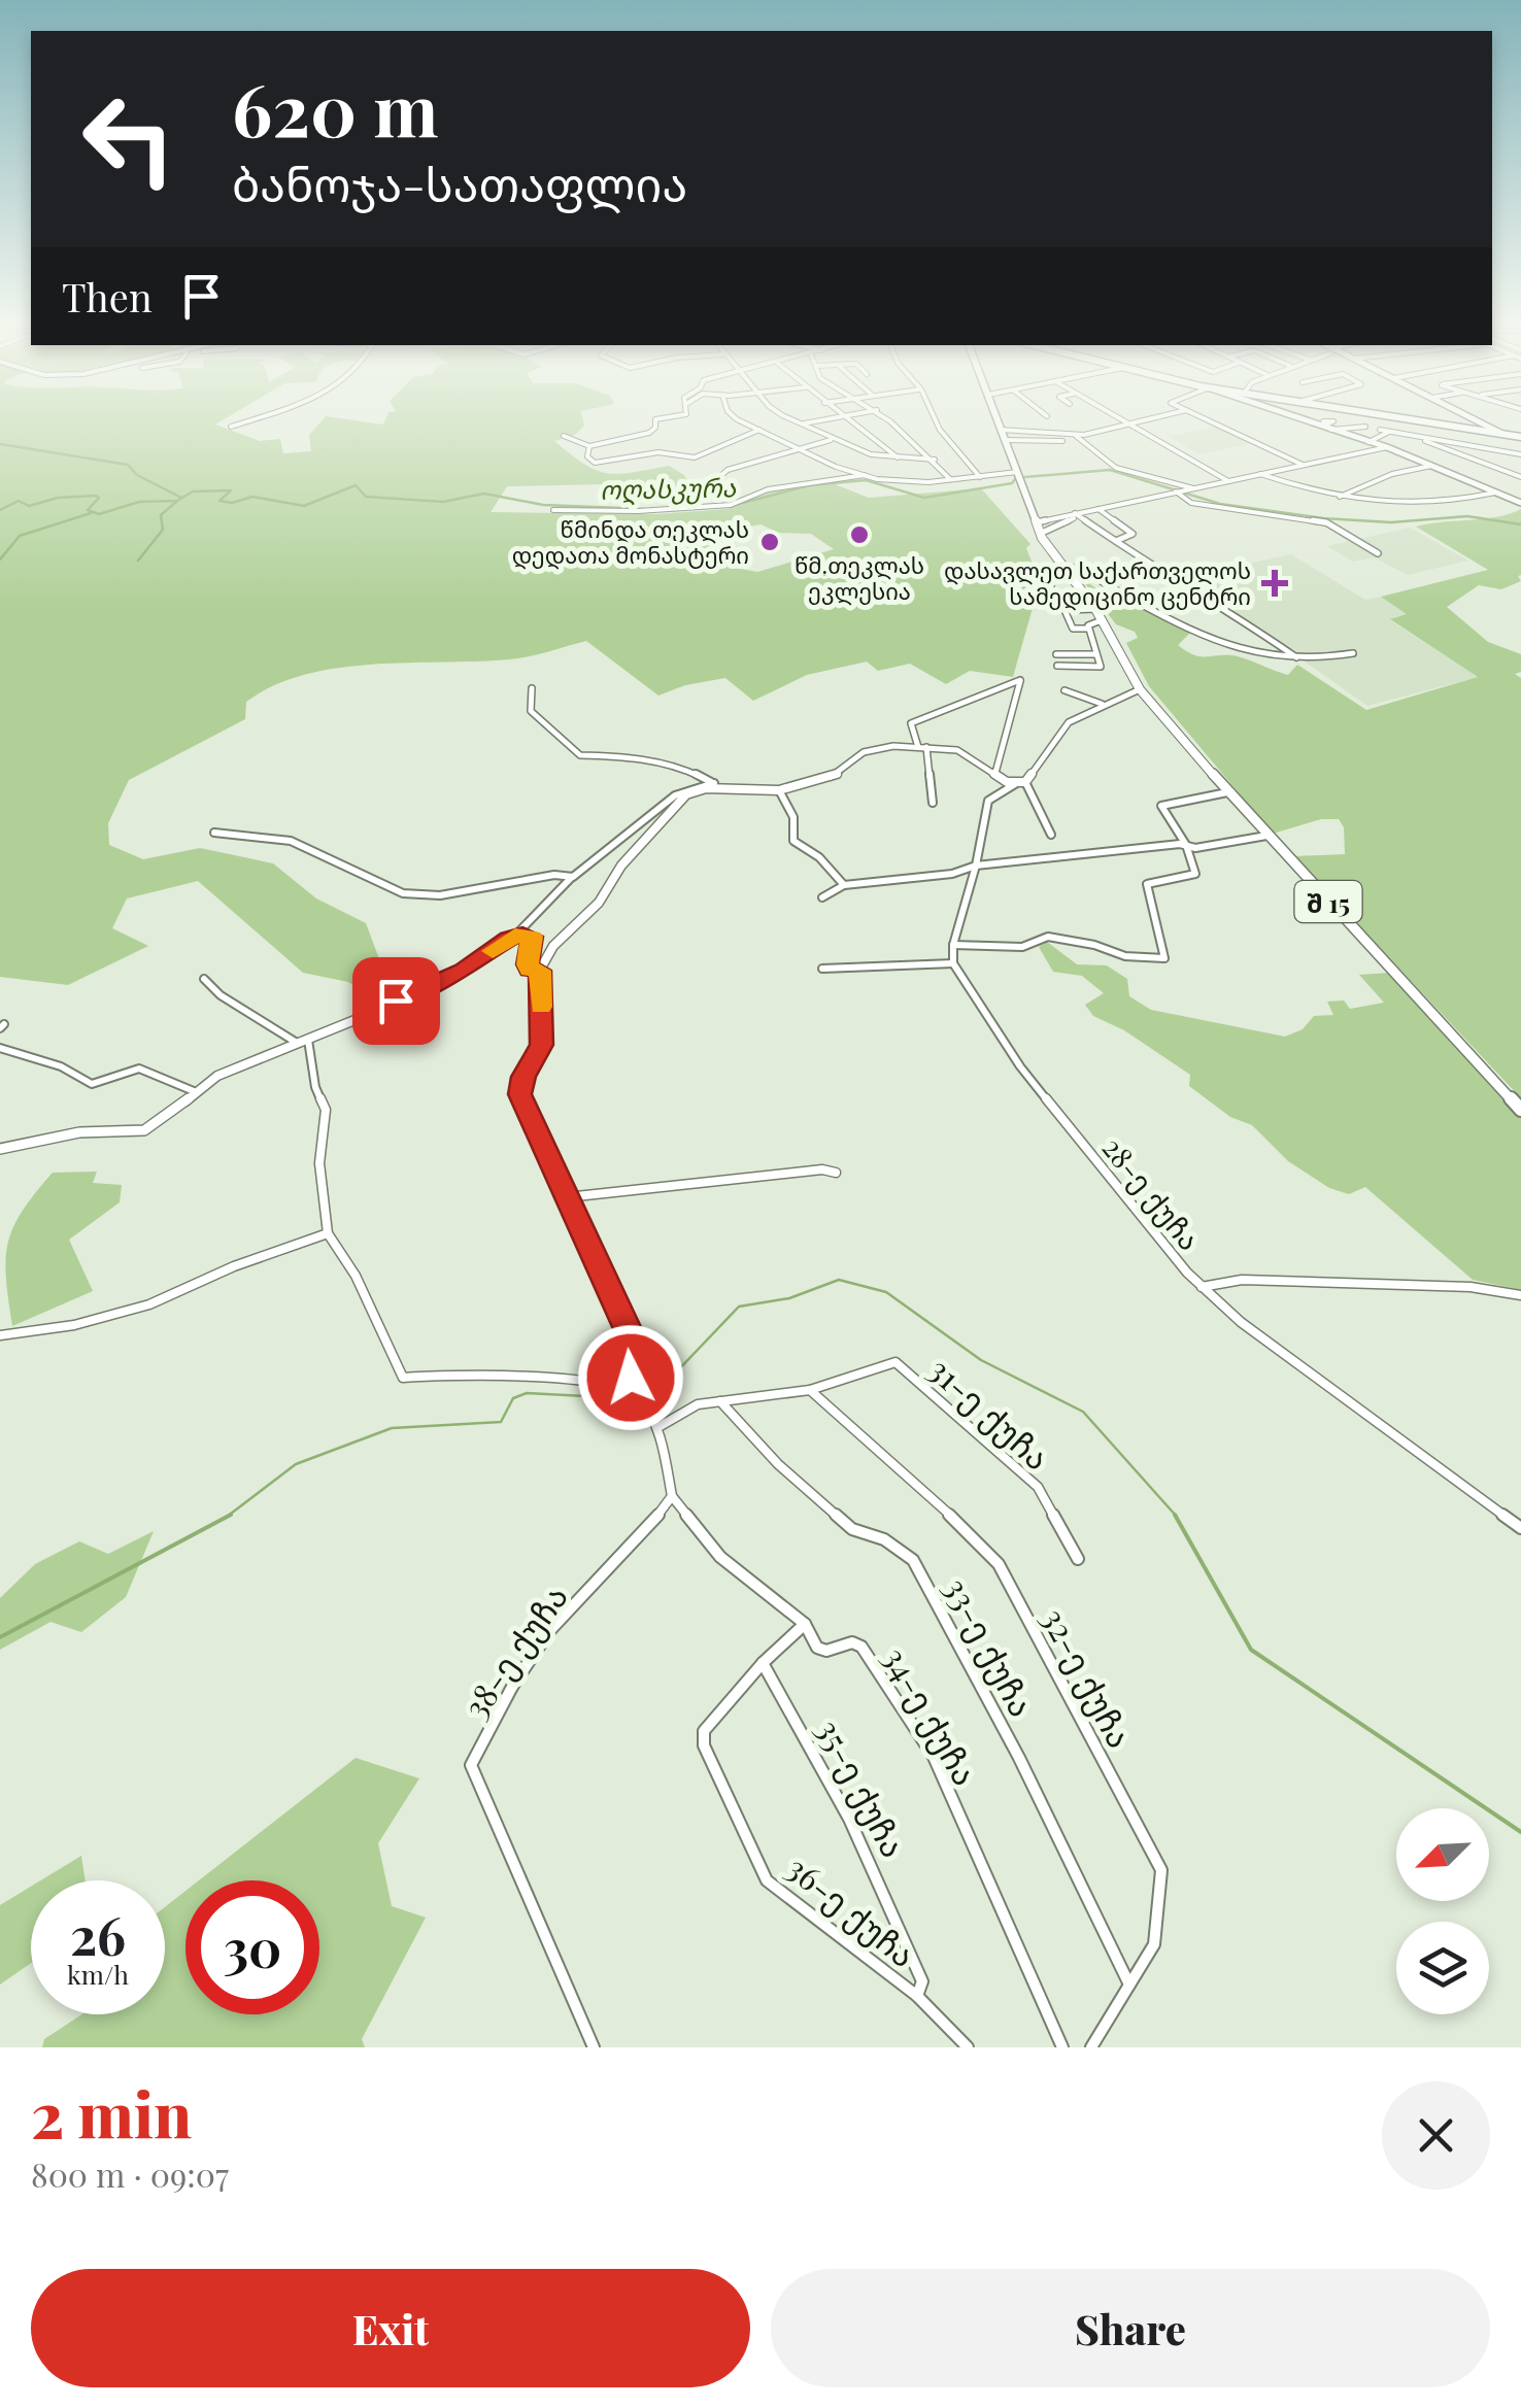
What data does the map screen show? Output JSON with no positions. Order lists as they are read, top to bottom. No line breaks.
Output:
{"streets":{"main road":["შ 15"],"street":["28-ე ქუჩა","31-ე ქუჩა","33-ე ქუჩა","38-ე ქუჩა","32-ე ქუჩა","34-ე ქუჩა","35-ე ქუჩა","36-ე ქუჩა"]},"crossings":[["31-ე ქუჩა","33-ე ქუჩა"],["31-ე ქუჩა","32-ე ქუჩა"],["33-ე ქუჩა","32-ე ქუჩა"],["38-ე ქუჩა","34-ე ქუჩა"],["35-ე ქუჩა","36-ე ქუჩა"]],"water":["ოღასკურა"],"places":{"other":["წმ.თეკლას ეკლესია","წმინდა თეკლას დედათა მონასტერი"],"health":["დასავლეთ საქართველოს სამედიცინო ცენტრი"]},"north":"bottom left","page":{"turn":["620 m","ბანოჯა-სათაფლია"],"then":"Then","speed":"26 km/h","limit":"30","heading":["2 min","800 m · 09:07"],"buttons":["Exit","Share"]}}
